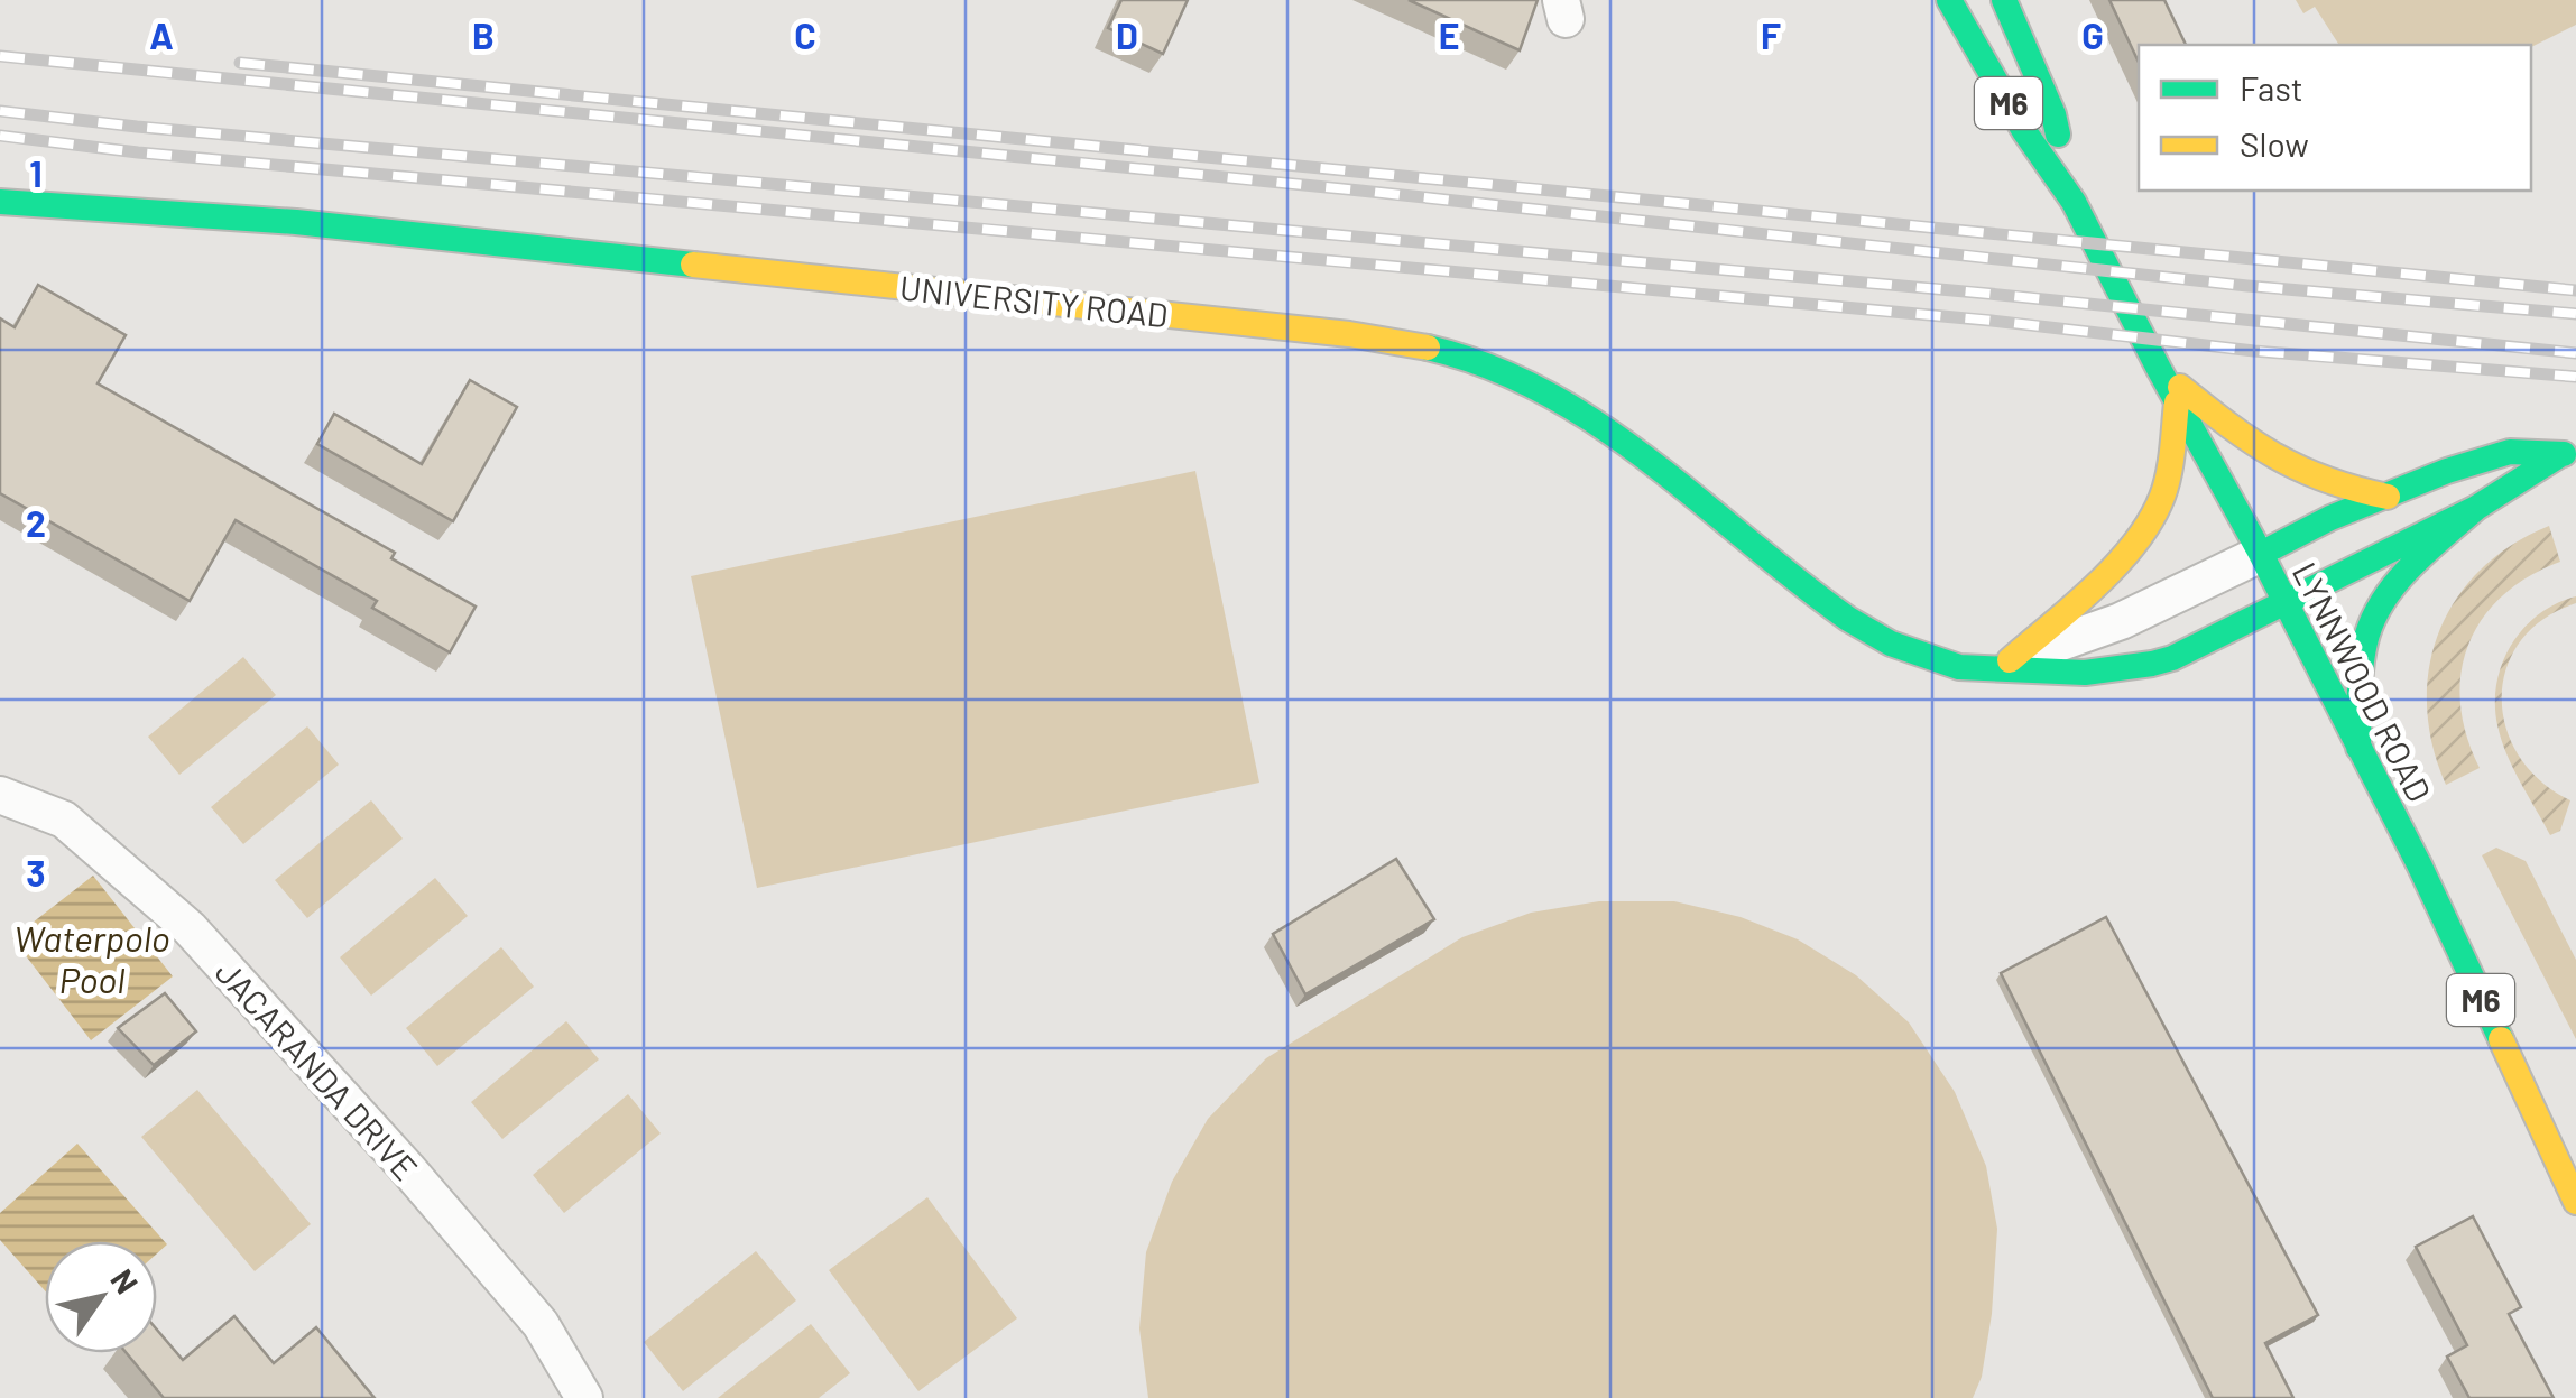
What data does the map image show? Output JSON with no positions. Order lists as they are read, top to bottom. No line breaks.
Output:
{"streets":{"street":["M6","UNIVERSITY ROAD","LYNNWOOD ROAD","JACARANDA DRIVE"]},"crossings":[["UNIVERSITY ROAD","LYNNWOOD ROAD"]],"water":["Waterpolo Pool"],"legend":["Fast","Slow"],"north":"top right","grid":{"columns":["A","B","C","D","E","F","G"],"rows":["1","2","3"]}}
